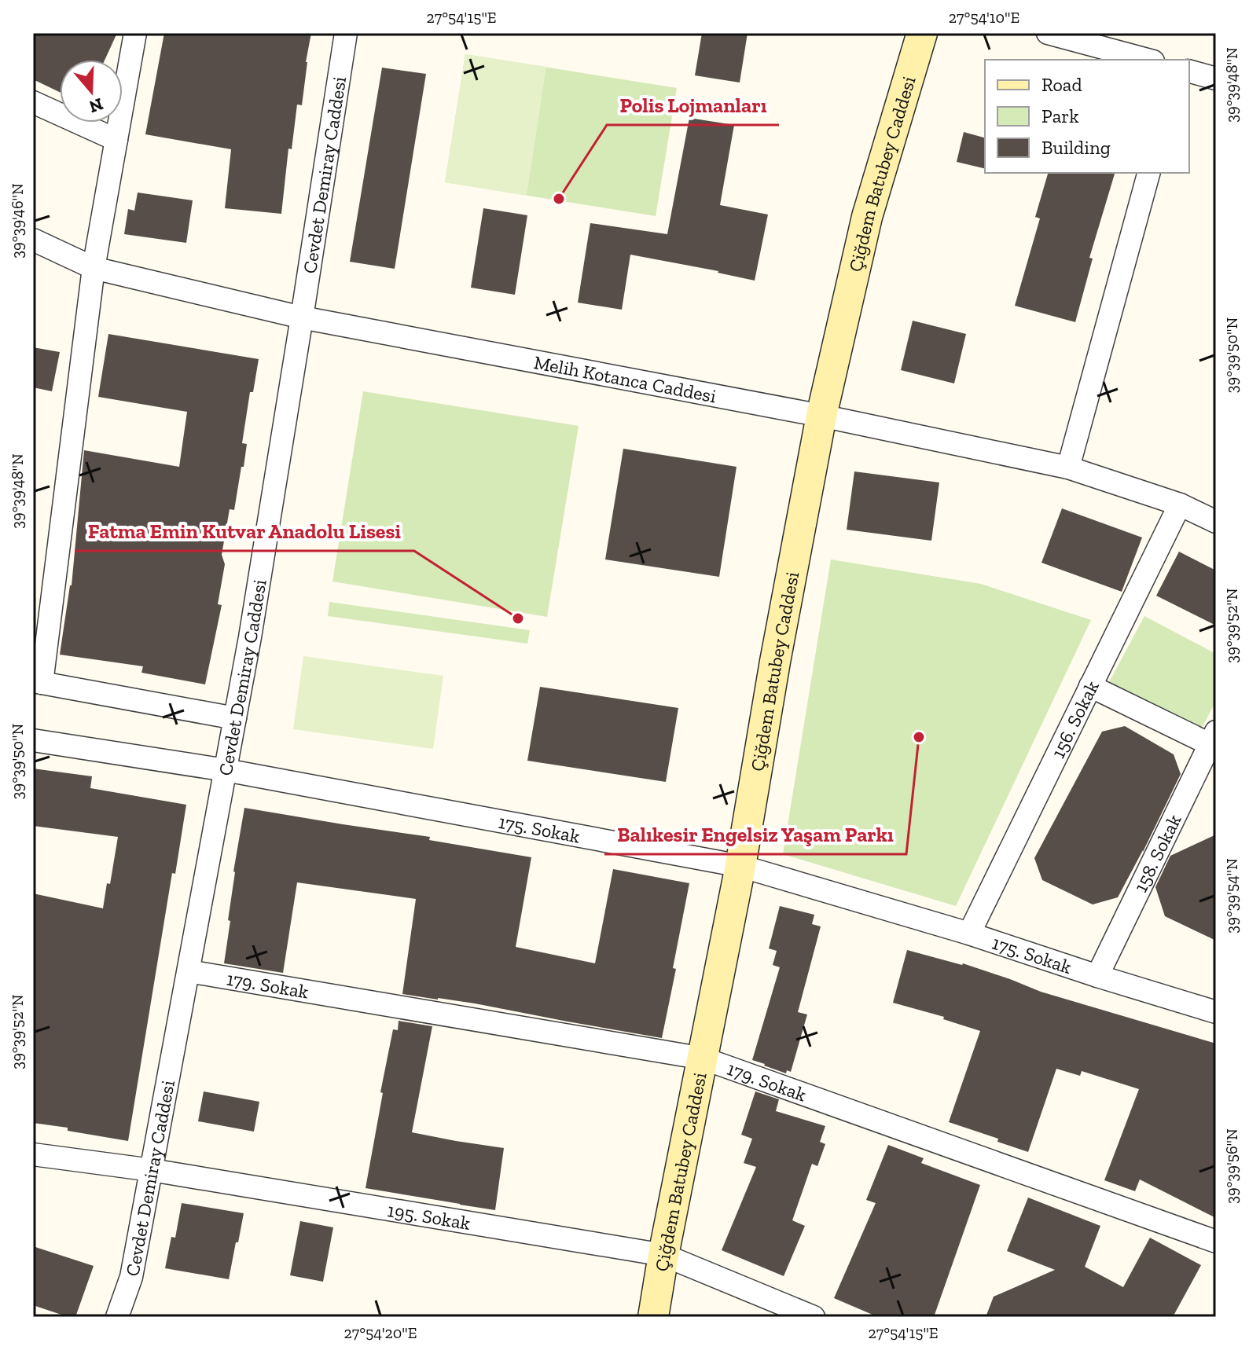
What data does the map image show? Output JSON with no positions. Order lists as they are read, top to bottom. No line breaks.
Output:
{"streets":{"main road":["Çiğdem Batubey Caddesi"],"street":["Cevdet Demiray Caddesi","Melih Kotanca Caddesi","156. Sokak","175. Sokak","158. Sokak","179. Sokak","195. Sokak"]},"crossings":[["Cevdet Demiray Caddesi","Melih Kotanca Caddesi"],["Cevdet Demiray Caddesi","175. Sokak"],["Cevdet Demiray Caddesi","179. Sokak"],["Cevdet Demiray Caddesi","195. Sokak"],["Çiğdem Batubey Caddesi","Melih Kotanca Caddesi"],["Çiğdem Batubey Caddesi","175. Sokak"],["Çiğdem Batubey Caddesi","179. Sokak"],["Çiğdem Batubey Caddesi","195. Sokak"],["Melih Kotanca Caddesi","156. Sokak"],["156. Sokak","175. Sokak"],["175. Sokak","158. Sokak"]],"places":["Polis Lojmanları","Fatma Emin Kutvar Anadolu Lisesi","Balıkesir Engelsiz Yaşam Parkı"],"legend":["Road","Park","Building"],"north":"bottom","coordinates":["27°54'15\"E","27°54'10\"E","39°39'48\"N","39°39'46\"N","39°39'50\"N","39°39'52\"N","39°39'54\"N","39°39'56\"N","27°54'20\"E"]}
